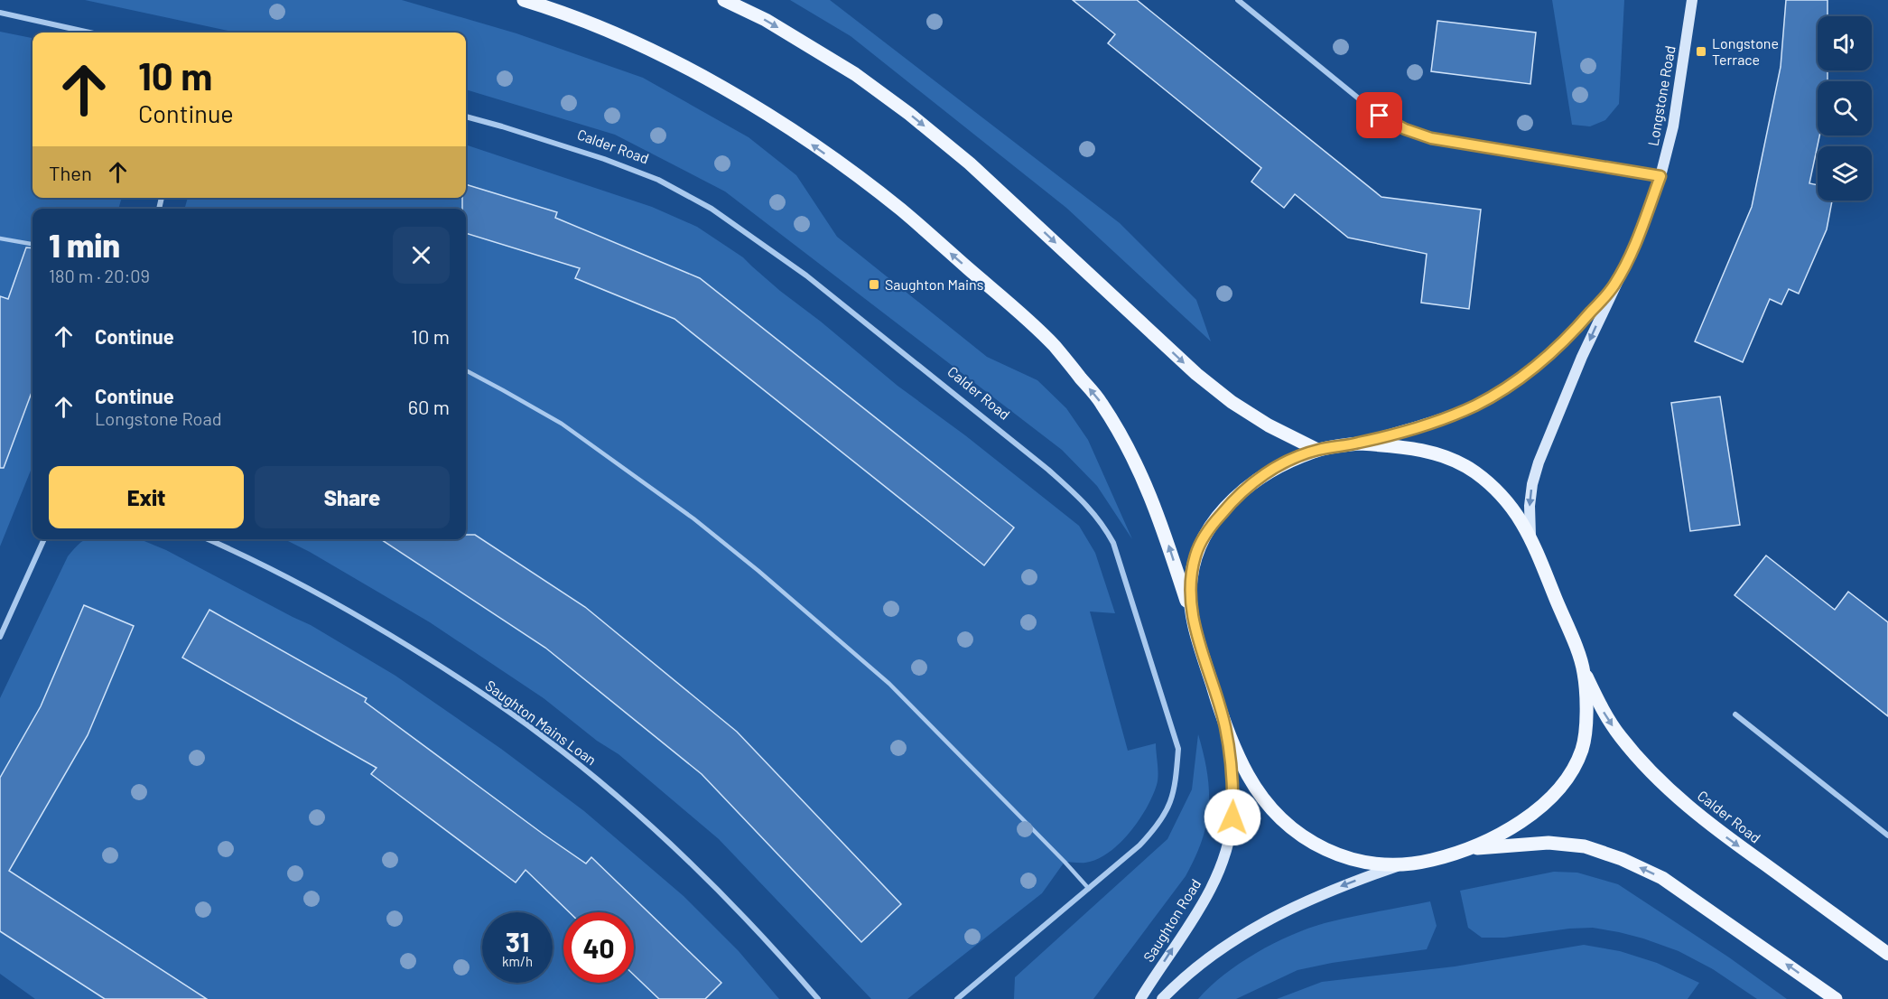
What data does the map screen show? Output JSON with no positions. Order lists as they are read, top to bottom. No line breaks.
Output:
{"streets":{"main road":["Calder Road"],"street":["Longstone Road","Saughton Mains Loan","Saughton Road"]},"one_way":["Saughton Road"],"places":{"transit":["Longstone Terrace","Saughton Mains"]},"page":{"turn":["10 m","Continue"],"then":"Then","heading":["1 min","180 m · 20:09"],"list":[{"name":"Continue","value":"10 m"},{"name":"Continue","note":"Longstone Road","value":"60 m"}],"buttons":["Exit","Share"],"speed":"31 km/h","limit":"40"}}
